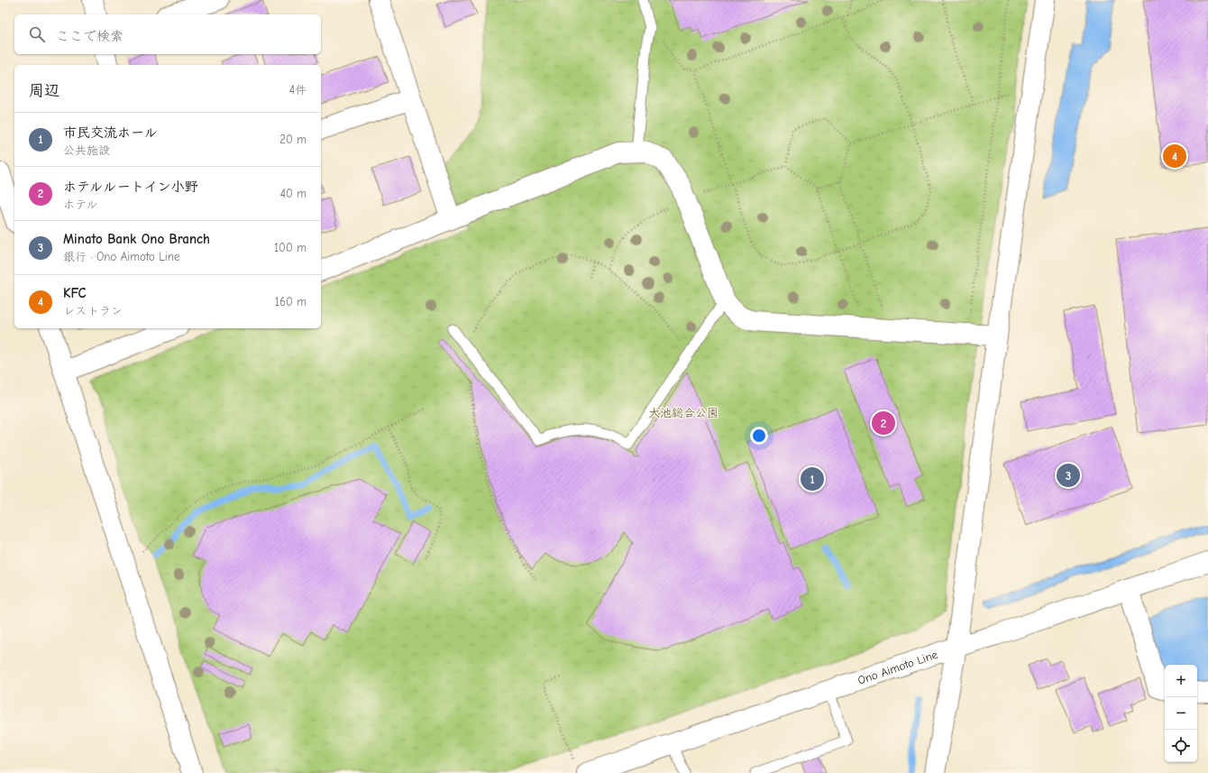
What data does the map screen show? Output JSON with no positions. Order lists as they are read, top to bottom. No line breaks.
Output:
{"streets":{"street":["Ono Aimoto Line"]},"parks":["大池総合公園"],"page":{"search":"ここで検索","heading":["周辺","4件"],"list":[{"mark":"1","name":"市民交流ホール","note":"公共施設","value":"20 m"},{"mark":"2","name":"ホテルルートイン小野","note":"ホテル","value":"40 m"},{"mark":"3","name":"Minato Bank Ono Branch","note":"銀行 · Ono Aimoto Line","value":"100 m"},{"mark":"4","name":"KFC","note":"レストラン","value":"160 m"}],"pins":["4","2","3","1"],"map_buttons":["+","−"]}}
